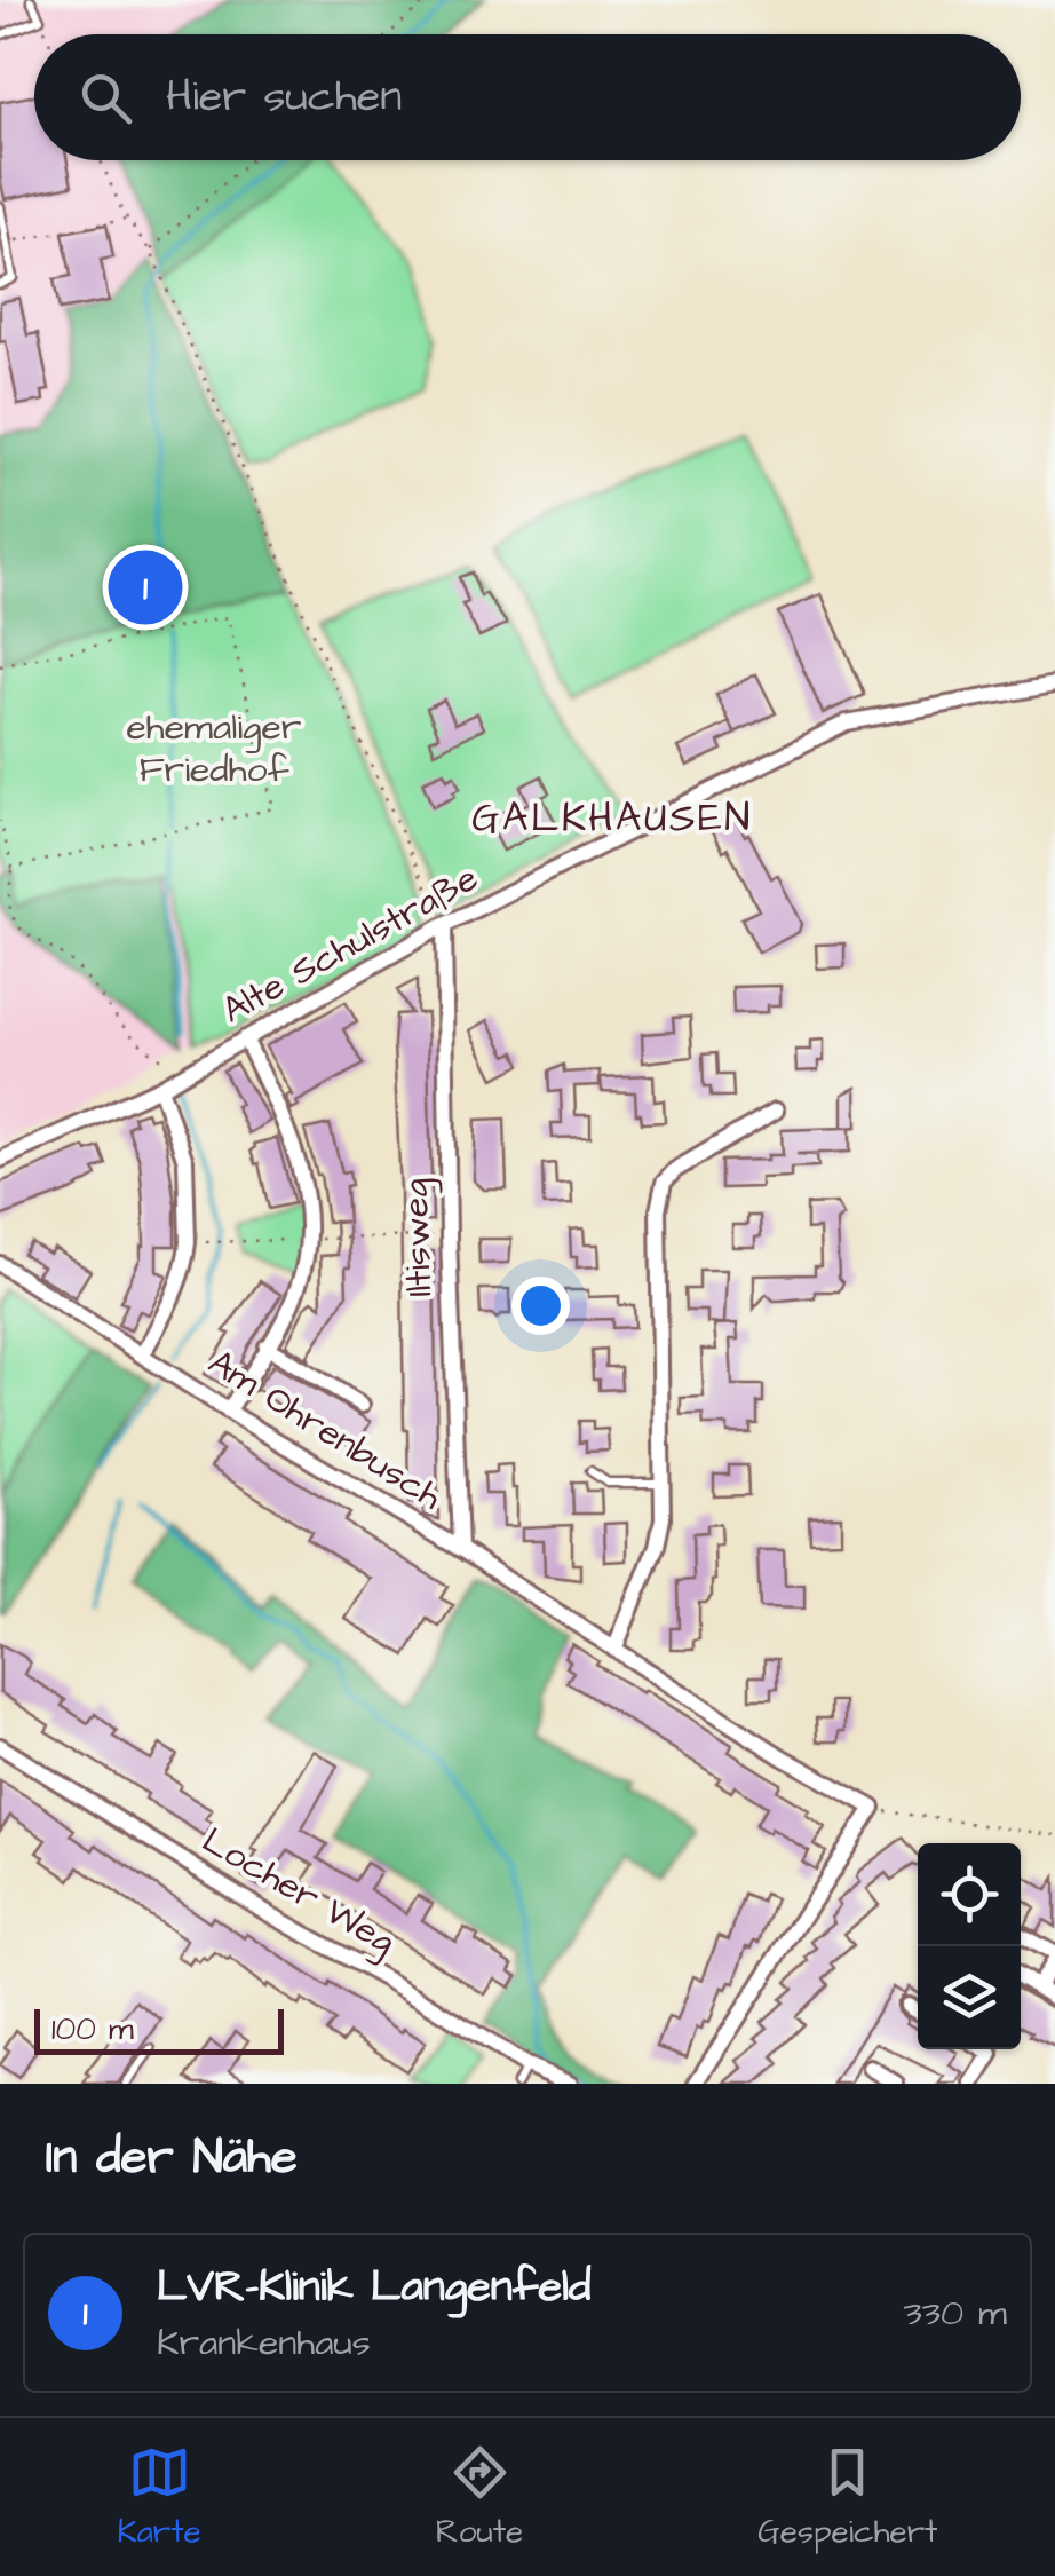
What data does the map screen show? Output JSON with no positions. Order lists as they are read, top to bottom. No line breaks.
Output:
{"streets":{"street":["Alte Schulstraße","Iltisweg","Am Ohrenbusch","Locher Weg"]},"crossings":[["Alte Schulstraße","Iltisweg"],["Iltisweg","Am Ohrenbusch"]],"districts":["GALKHAUSEN"],"parks":["ehemaliger Friedhof"],"scale_bar":"100 m","page":{"search":"Hier suchen","pins":"1","scale":"100 m","heading":"In der Nähe","list":[{"mark":"1","name":"LVR-Klinik Langenfeld","note":"Krankenhaus","value":"330 m"}],"nav":["Karte","Route","Gespeichert"]}}
